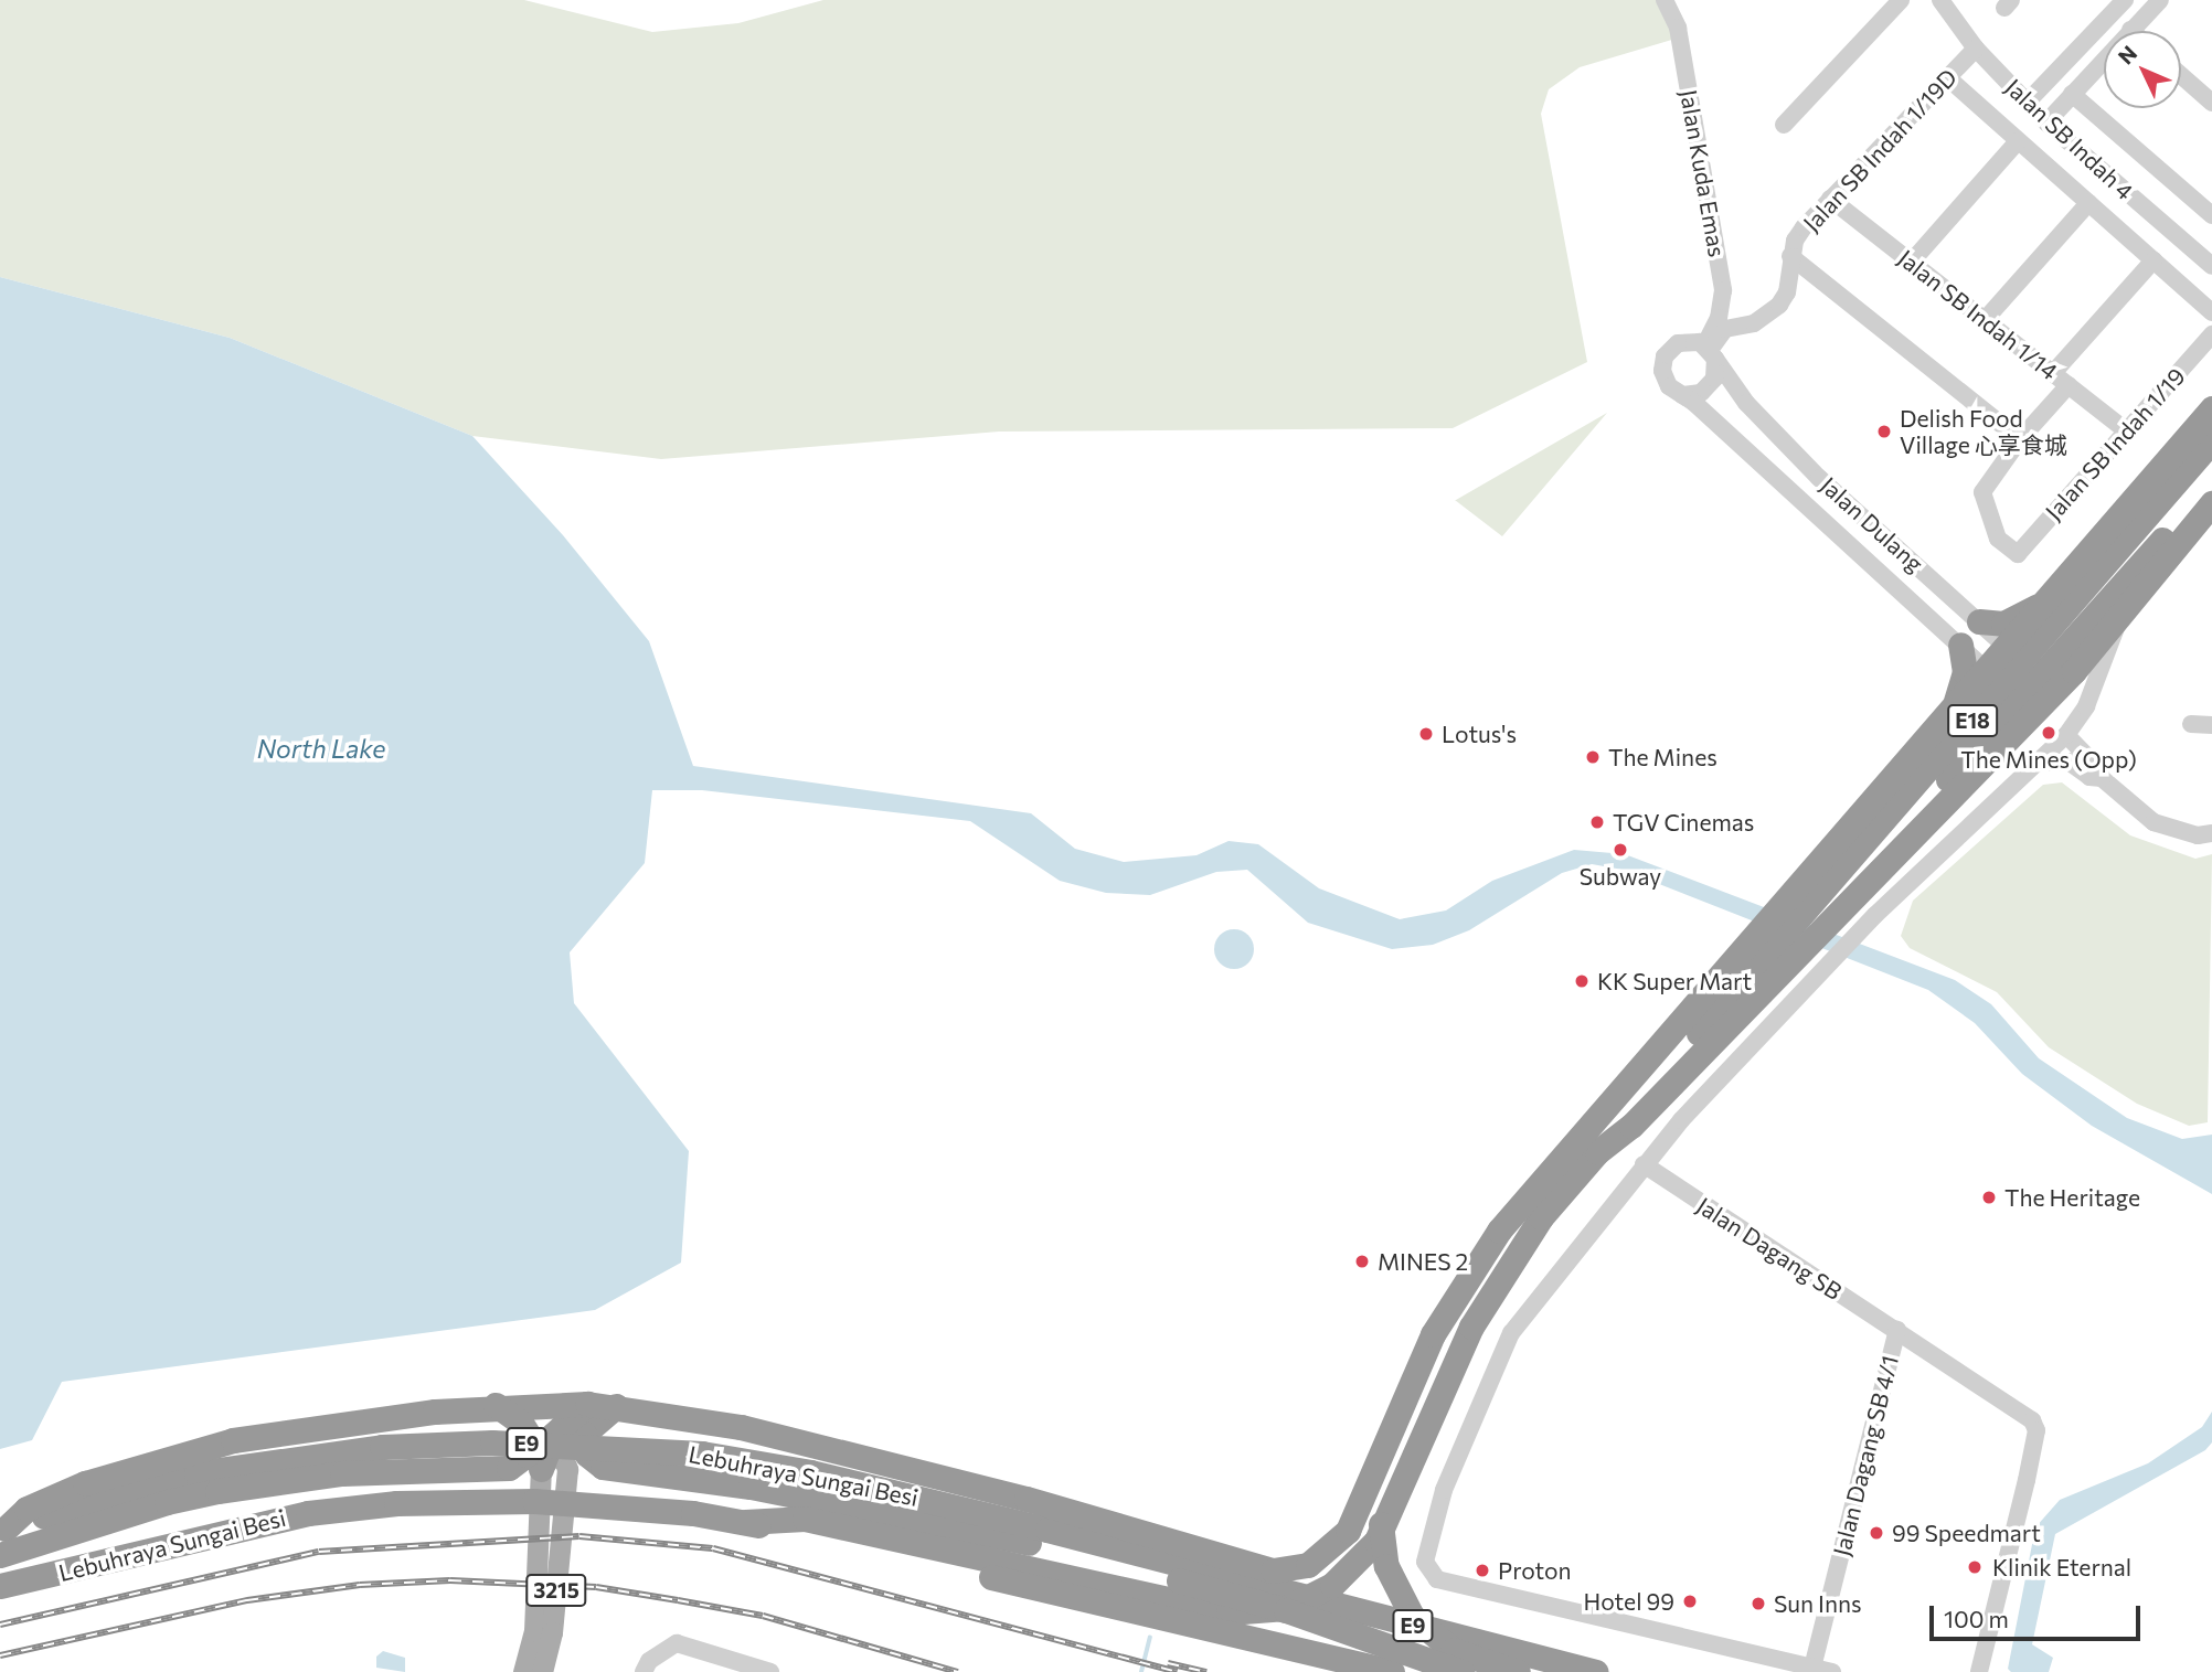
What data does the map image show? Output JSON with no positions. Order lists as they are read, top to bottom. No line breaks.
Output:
{"streets":{"highway":["E18","E9","Lebuhraya Sungai Besi"],"main road":["3215"],"street":["Jalan SB Indah 4","Jalan SB Indah 1/19D","Jalan Kuda Emas","Jalan SB Indah 1/14","Jalan SB Indah 1/19","Jalan Dulang","Jalan Dagang SB","Jalan Dagang SB 4/1"]},"crossings":[["Jalan SB Indah 4","Jalan SB Indah 1/19D"],["Jalan SB Indah 1/19D","Jalan Kuda Emas"],["Jalan SB Indah 1/19D","Jalan SB Indah 1/14"],["Jalan SB Indah 1/19D","Jalan Dulang"],["Jalan Kuda Emas","Jalan Dulang"],["Jalan SB Indah 1/14","Jalan SB Indah 1/19"],["Jalan Dagang SB","Jalan Dagang SB 4/1"]],"water":["North Lake"],"places":["Delish Food Village 心享食城","The Mines (Opp)","Lotus's","The Mines","TGV Cinemas","Subway","KK Super Mart","The Heritage","MINES 2","99 Speedmart","Klinik Eternal","Proton","Hotel 99","Sun Inns"],"scale_bar":"100 m","north":"top left"}
